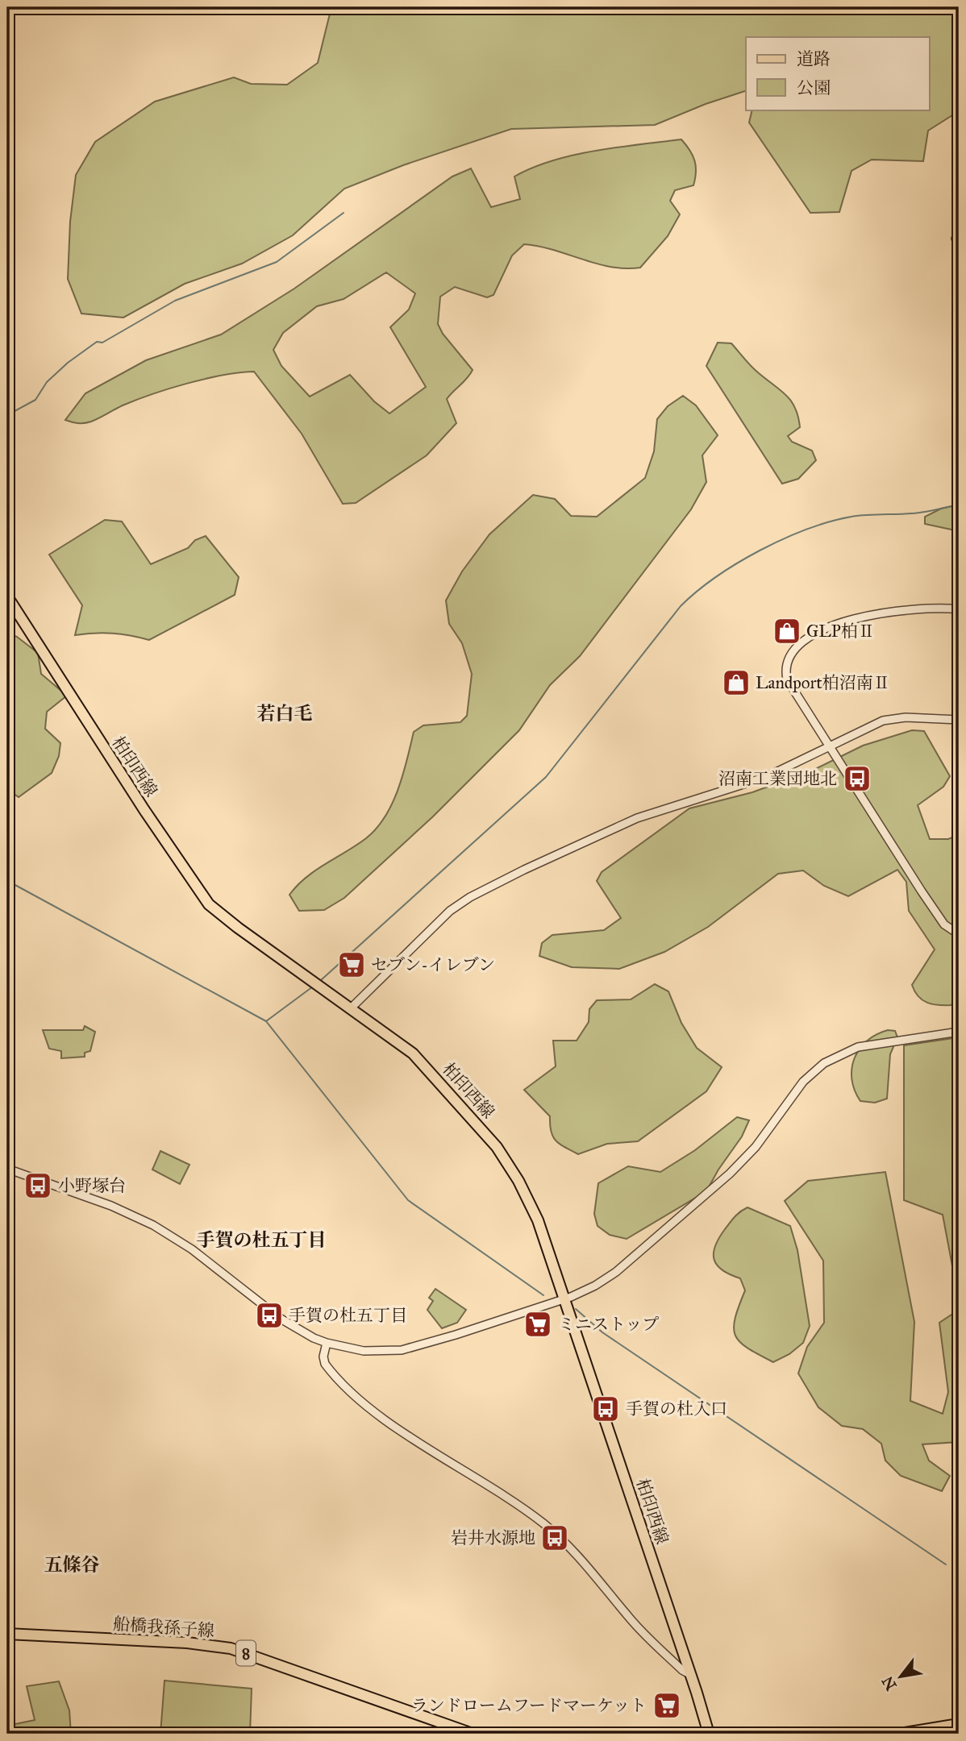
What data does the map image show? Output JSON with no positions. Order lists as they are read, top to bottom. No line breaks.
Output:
{"streets":{"main road":["柏印西線","船橋我孫子線","8"]},"districts":["若白毛","手賀の杜五丁目","五條谷"],"places":{"shop":["GLP柏Ⅱ","Landport柏沼南Ⅱ"],"bus stop":["沼南工業団地北","小野塚台","手賀の杜五丁目","手賀の杜入口","岩井水源地"],"supermarket":["セブン-イレブン","ミニストップ","ランドロームフードマーケット"]},"legend":["道路","公園"],"north":"bottom left"}
